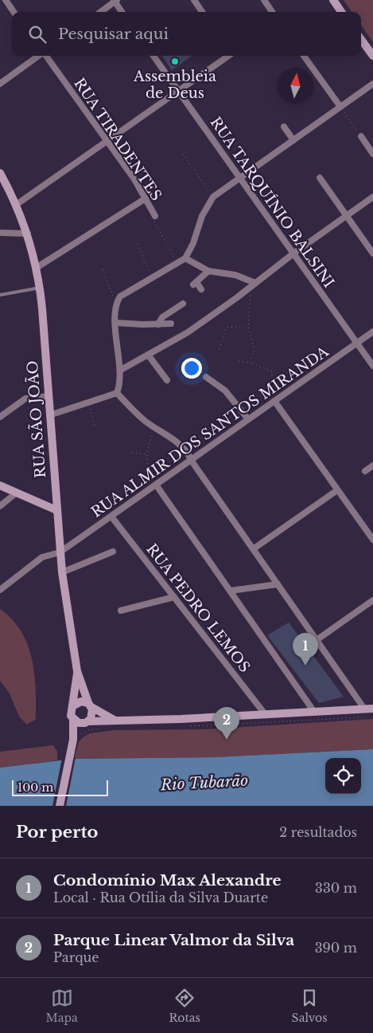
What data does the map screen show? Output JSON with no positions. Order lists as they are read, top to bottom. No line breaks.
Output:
{"streets":{"main road":["RUA SÃO JOÃO"],"street":["RUA TIRADENTES","RUA TARQUÍNIO BALSINI","RUA ALMIR DOS SANTOS MIRANDA","RUA PEDRO LEMOS"]},"crossings":[["RUA TARQUÍNIO BALSINI","RUA ALMIR DOS SANTOS MIRANDA"],["RUA SÃO JOÃO","RUA ALMIR DOS SANTOS MIRANDA"],["RUA ALMIR DOS SANTOS MIRANDA","RUA PEDRO LEMOS"]],"water":["Rio Tubarão"],"places":["Assembleia de Deus"],"scale_bar":"100 m","north":"top","page":{"search":"Pesquisar aqui","pins":["1","2"],"scale":"100 m","heading":["Por perto","2 resultados"],"list":[{"mark":"1","name":"Condomínio Max Alexandre","note":"Local · Rua Otília da Silva Duarte","value":"330 m"},{"mark":"2","name":"Parque Linear Valmor da Silva","note":"Parque","value":"390 m"}],"nav":["Mapa","Rotas","Salvos"]}}
